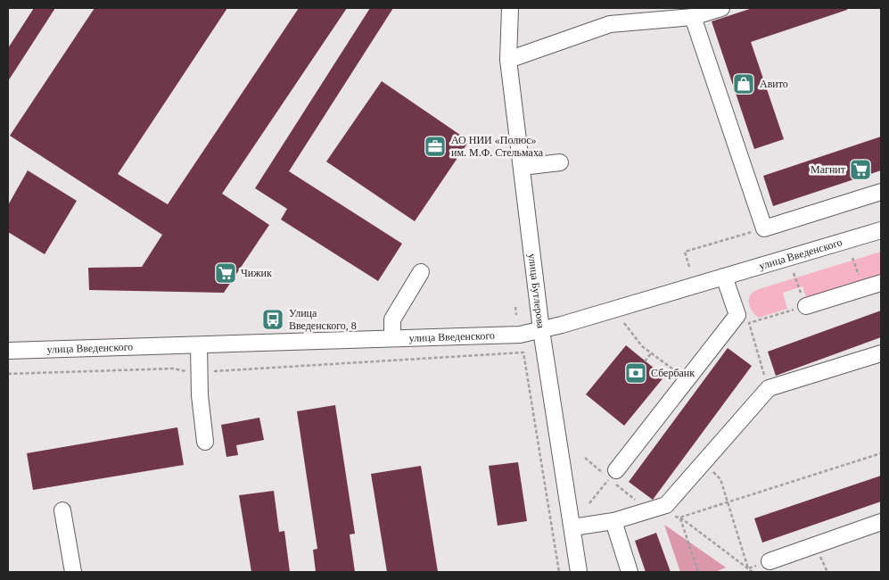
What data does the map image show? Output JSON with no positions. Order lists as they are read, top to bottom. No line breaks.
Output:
{"streets":{"street":["улица Введенского","улица Бутлерова"]},"crossings":[["улица Введенского","улица Бутлерова"]],"places":{"shop":["Авито"],"office":["АО НИИ «Полюс» им. М.Ф. Стельмаха"],"supermarket":["Магнит","Чижик"],"bus stop":["Улица Введенского, 8"],"bank":["Сбербанк"]}}
